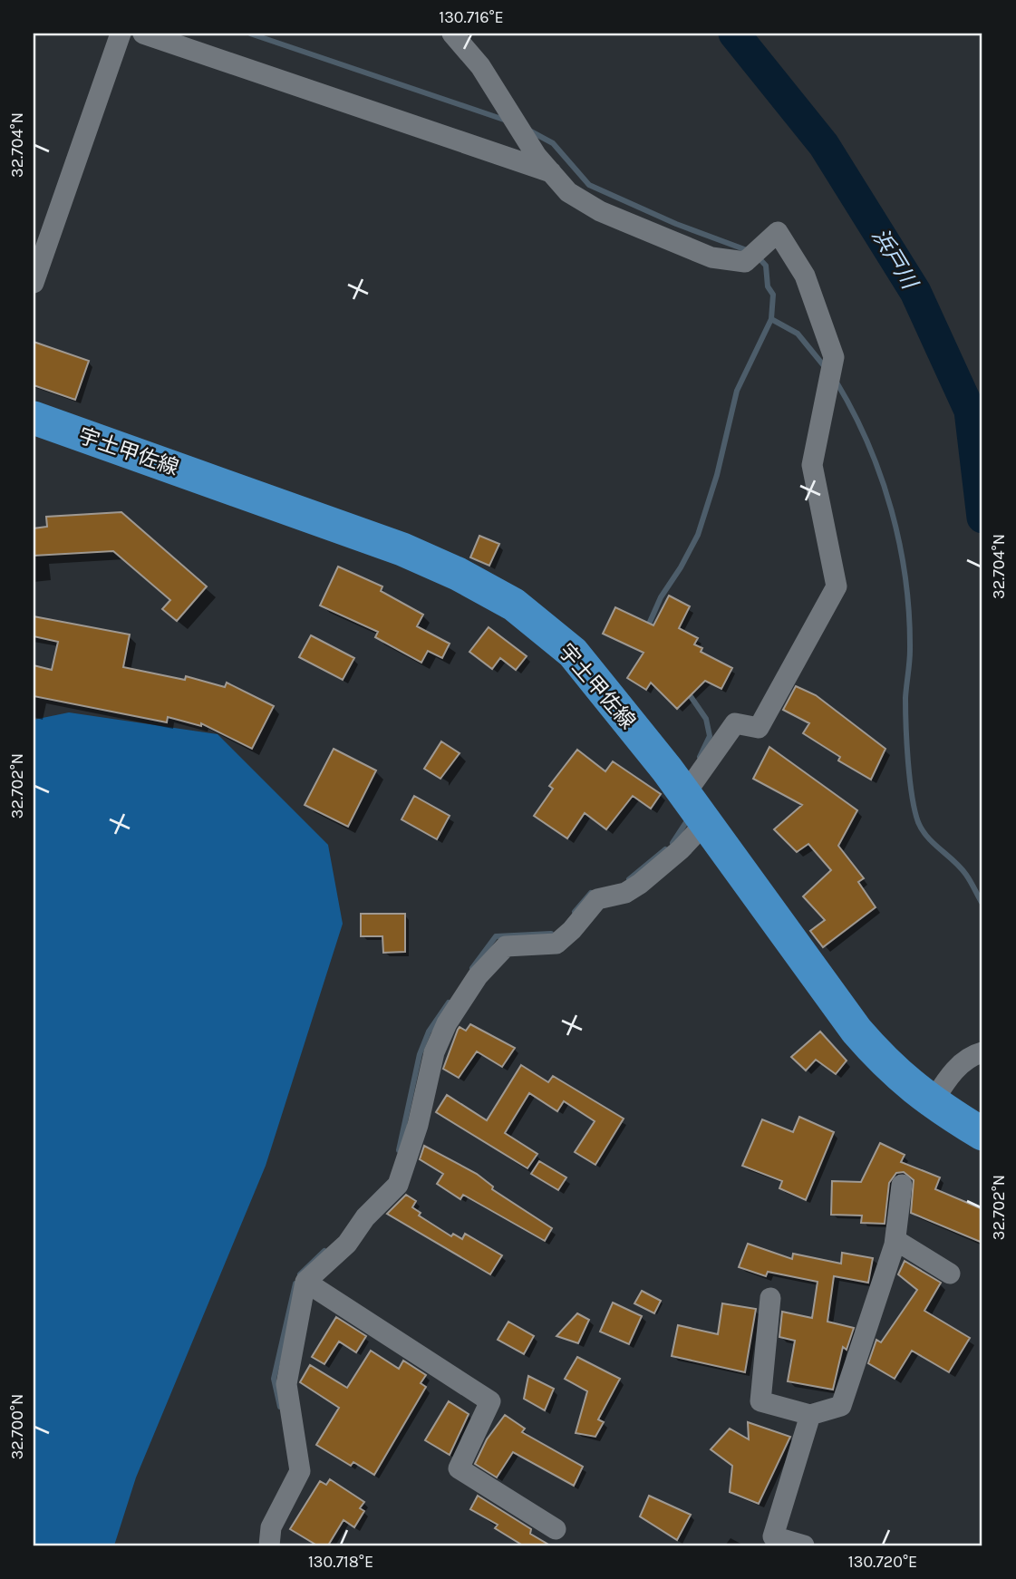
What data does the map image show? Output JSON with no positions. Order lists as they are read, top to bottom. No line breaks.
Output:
{"streets":{"main road":["宇土甲佐線"]},"water":["浜戸川"],"coordinates":["130.716°E","32.704°N","32.702°N","32.700°N","130.718°E","130.720°E"]}
